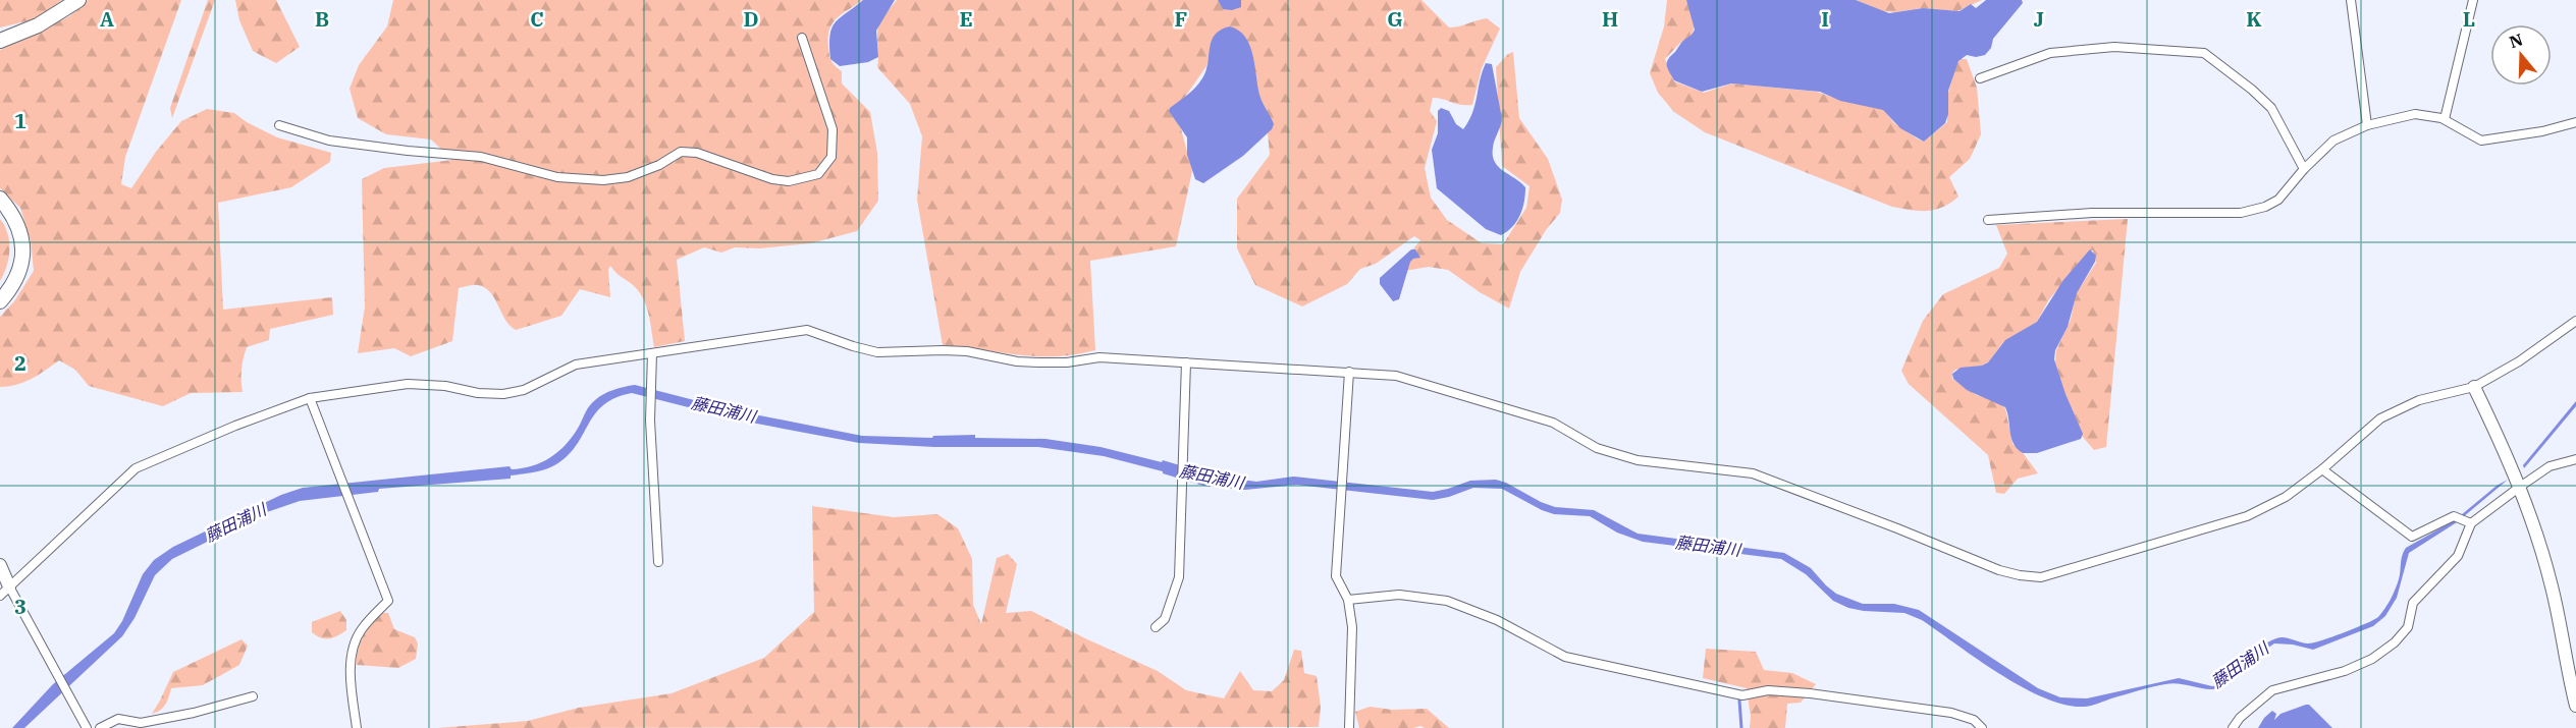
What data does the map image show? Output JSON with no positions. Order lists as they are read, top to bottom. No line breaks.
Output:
{"water":["藤田浦川"],"north":"top","grid":{"columns":["A","B","C","D","E","F","G","H","I","J","K","L"],"rows":["1","2","3"]}}
